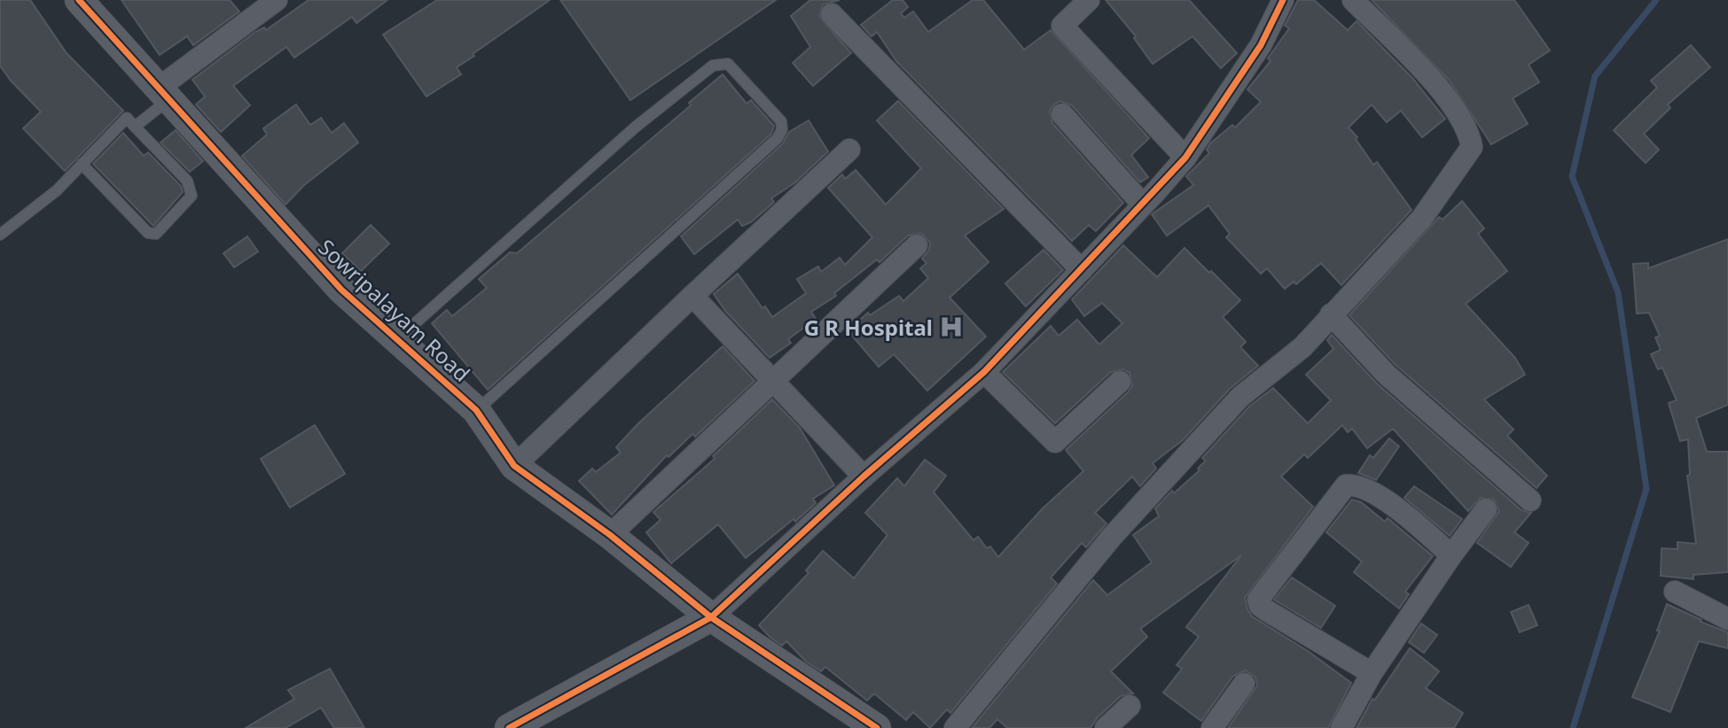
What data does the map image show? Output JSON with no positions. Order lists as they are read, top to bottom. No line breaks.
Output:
{"streets":{"street":["Sowripalayam Road"]},"places":{"hospital":["G R Hospital"]}}
